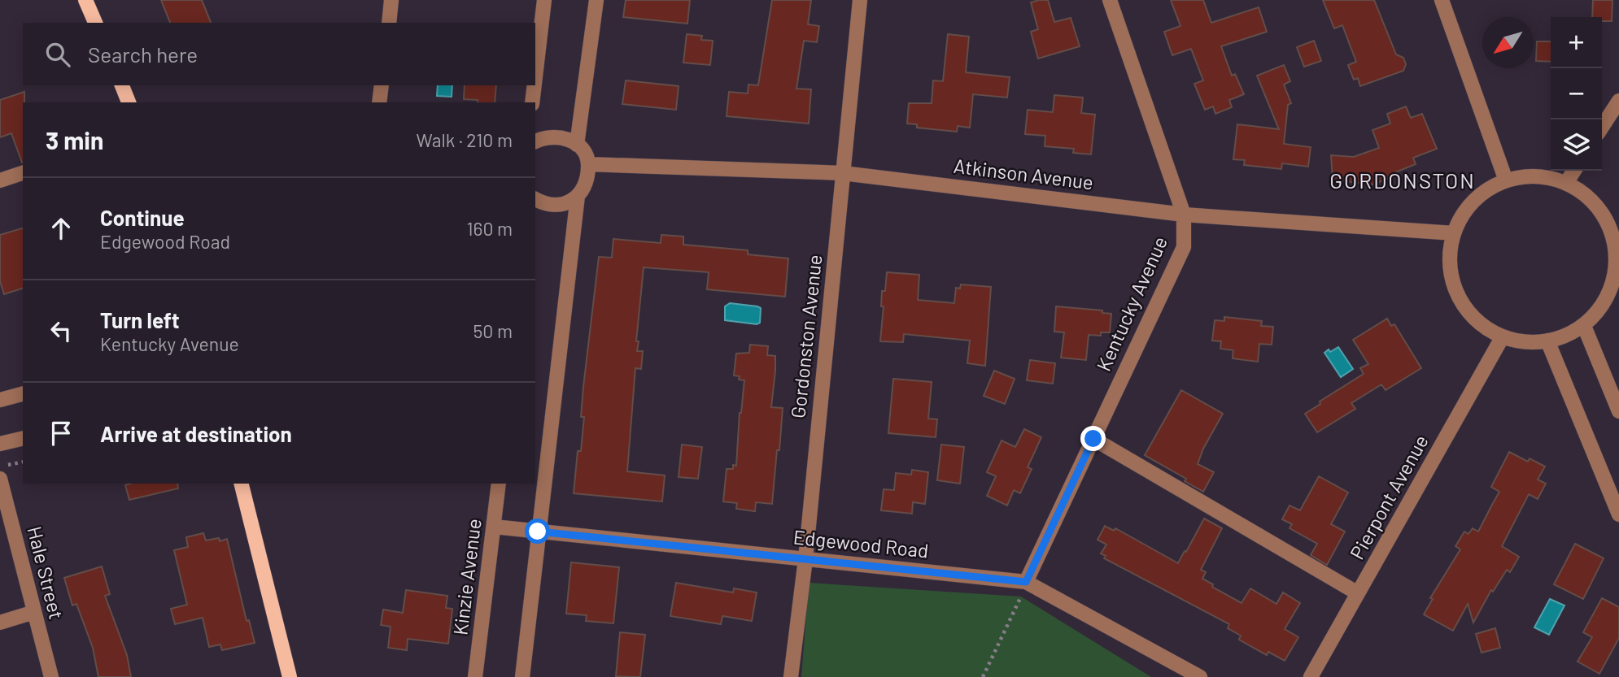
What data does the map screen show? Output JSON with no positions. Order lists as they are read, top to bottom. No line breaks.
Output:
{"streets":{"street":["Atkinson Avenue","Kentucky Avenue","Gordonston Avenue","Pierpont Avenue","Edgewood Road","Hale Street","Kinzie Avenue"]},"crossings":[["Atkinson Avenue","Kentucky Avenue"],["Atkinson Avenue","Gordonston Avenue"],["Atkinson Avenue","Pierpont Avenue"],["Kentucky Avenue","Edgewood Road"],["Gordonston Avenue","Edgewood Road"],["Edgewood Road","Kinzie Avenue"]],"districts":["GORDONSTON"],"north":"bottom left","page":{"map_buttons":["+","−"],"search":"Search here","heading":["3 min","Walk · 210 m"],"list":[["Continue","Edgewood Road","160 m"],["Turn left","Kentucky Avenue","50 m"],"Arrive at destination"]}}
